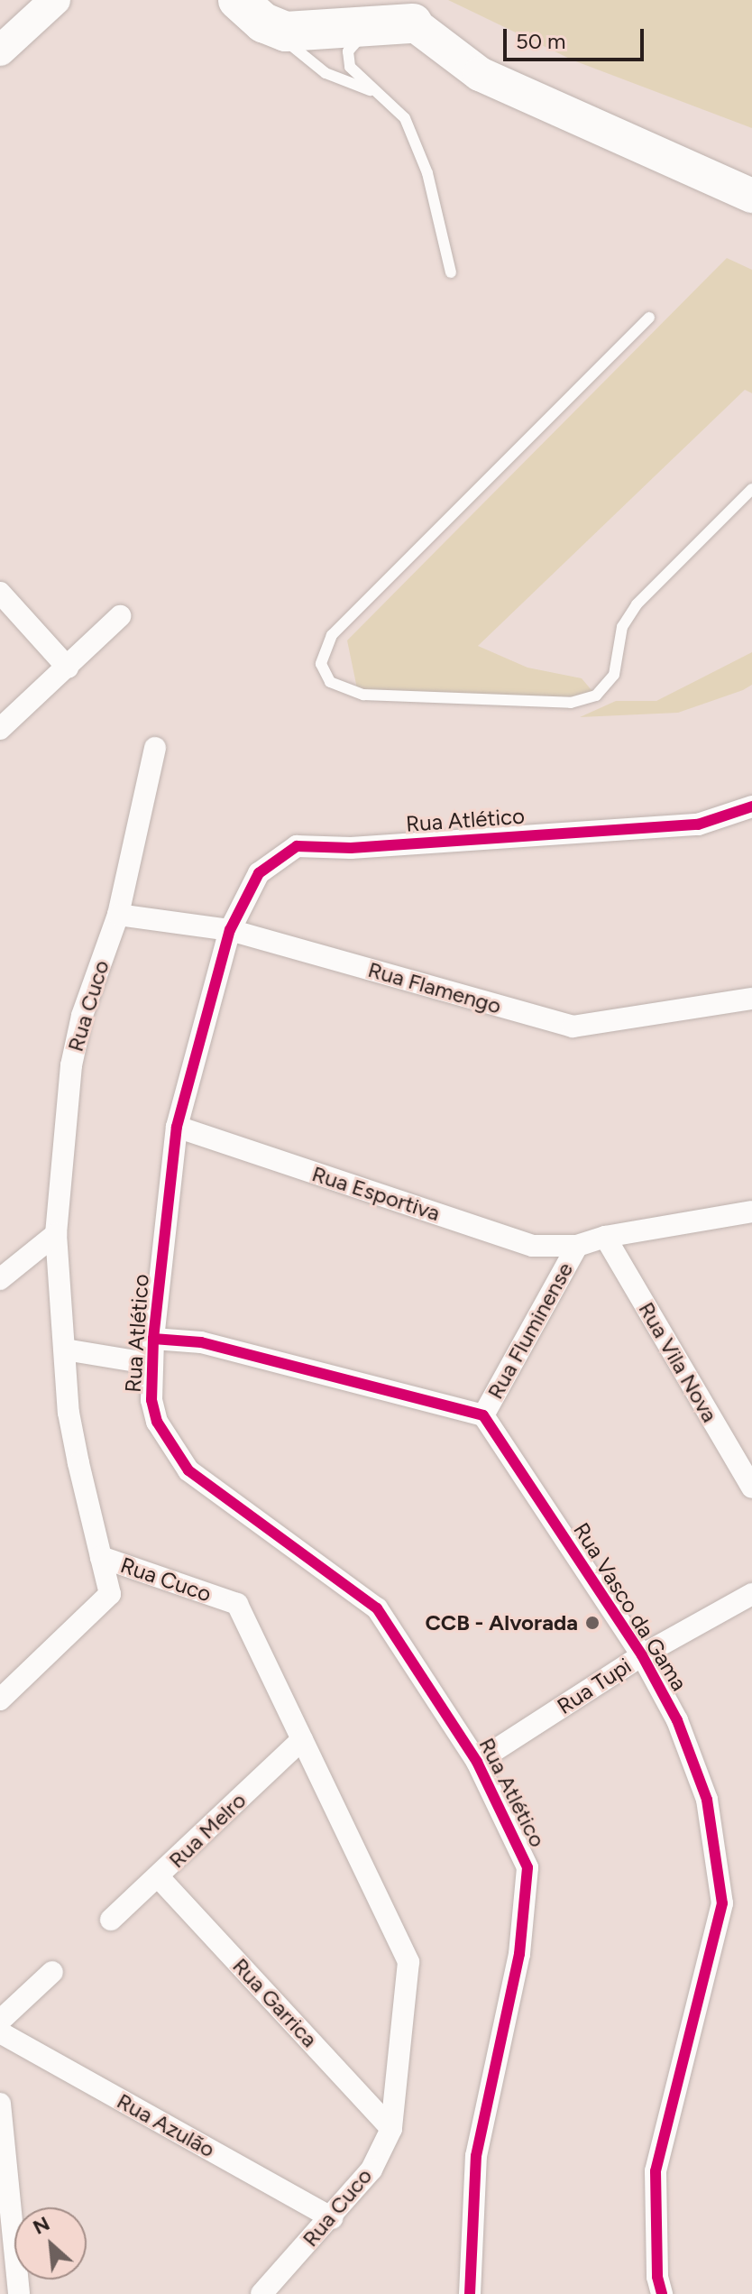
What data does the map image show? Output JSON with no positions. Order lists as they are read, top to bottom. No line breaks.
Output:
{"streets":{"street":["Rua Atlético","Rua Flamengo","Rua Cuco","Rua Esportiva","Rua Fluminense","Rua Vila Nova","Rua Vasco da Gama","Rua Tupi","Rua Melro","Rua Garrica","Rua Azulão"]},"crossings":[["Rua Atlético","Rua Flamengo"],["Rua Atlético","Rua Esportiva"],["Rua Atlético","Rua Tupi"],["Rua Flamengo","Rua Cuco"],["Rua Cuco","Rua Melro"],["Rua Cuco","Rua Garrica"],["Rua Cuco","Rua Azulão"],["Rua Esportiva","Rua Fluminense"],["Rua Esportiva","Rua Vila Nova"],["Rua Fluminense","Rua Vasco da Gama"],["Rua Vasco da Gama","Rua Tupi"],["Rua Melro","Rua Garrica"]],"places":["CCB - Alvorada"],"scale_bar":"50 m","north":"top left"}
